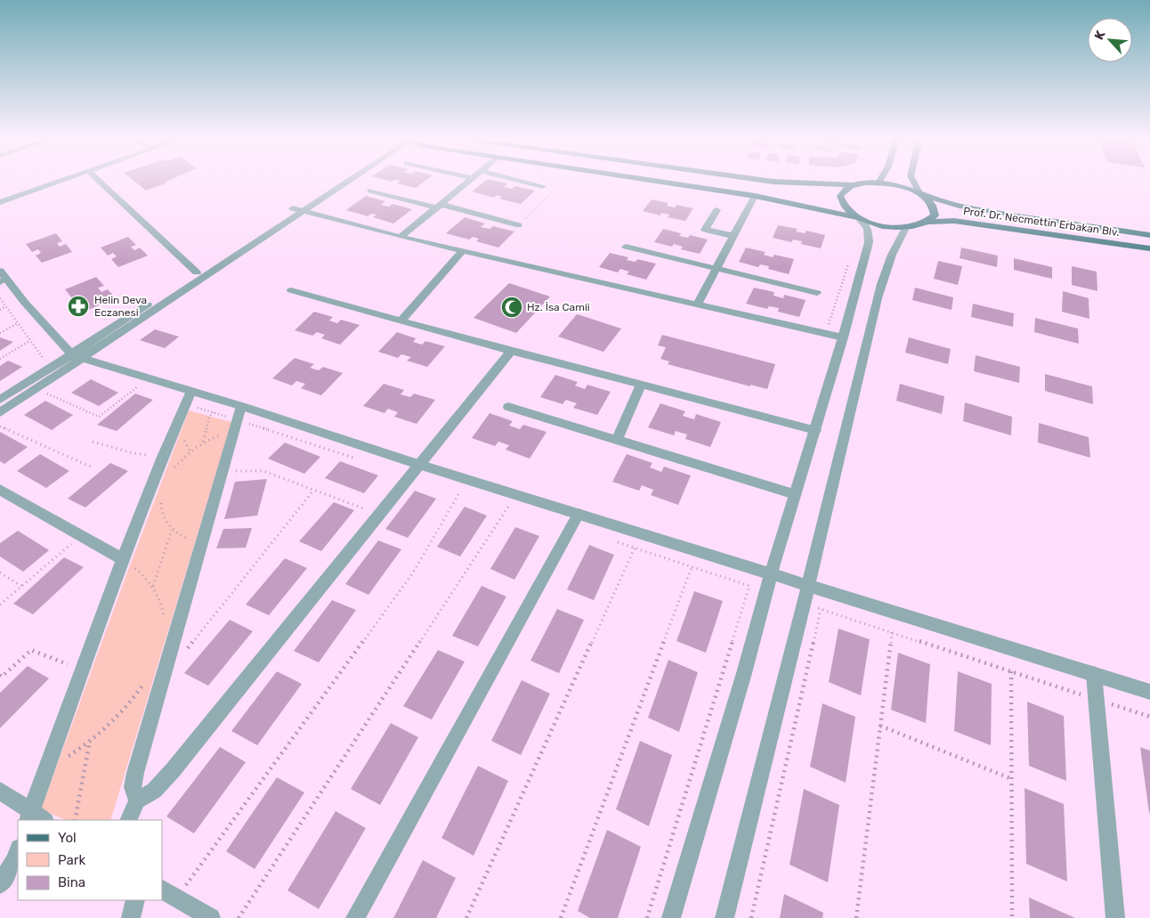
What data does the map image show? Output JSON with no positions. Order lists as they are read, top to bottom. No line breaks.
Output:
{"streets":{"main road":["Prof. Dr. Necmettin Erbakan Blv."]},"places":{"pharmacy":["Helin Deva Eczanesi"],"mosque":["Hz. İsa Camii"]},"legend":["Yol","Park","Bina"],"north":"top left"}
